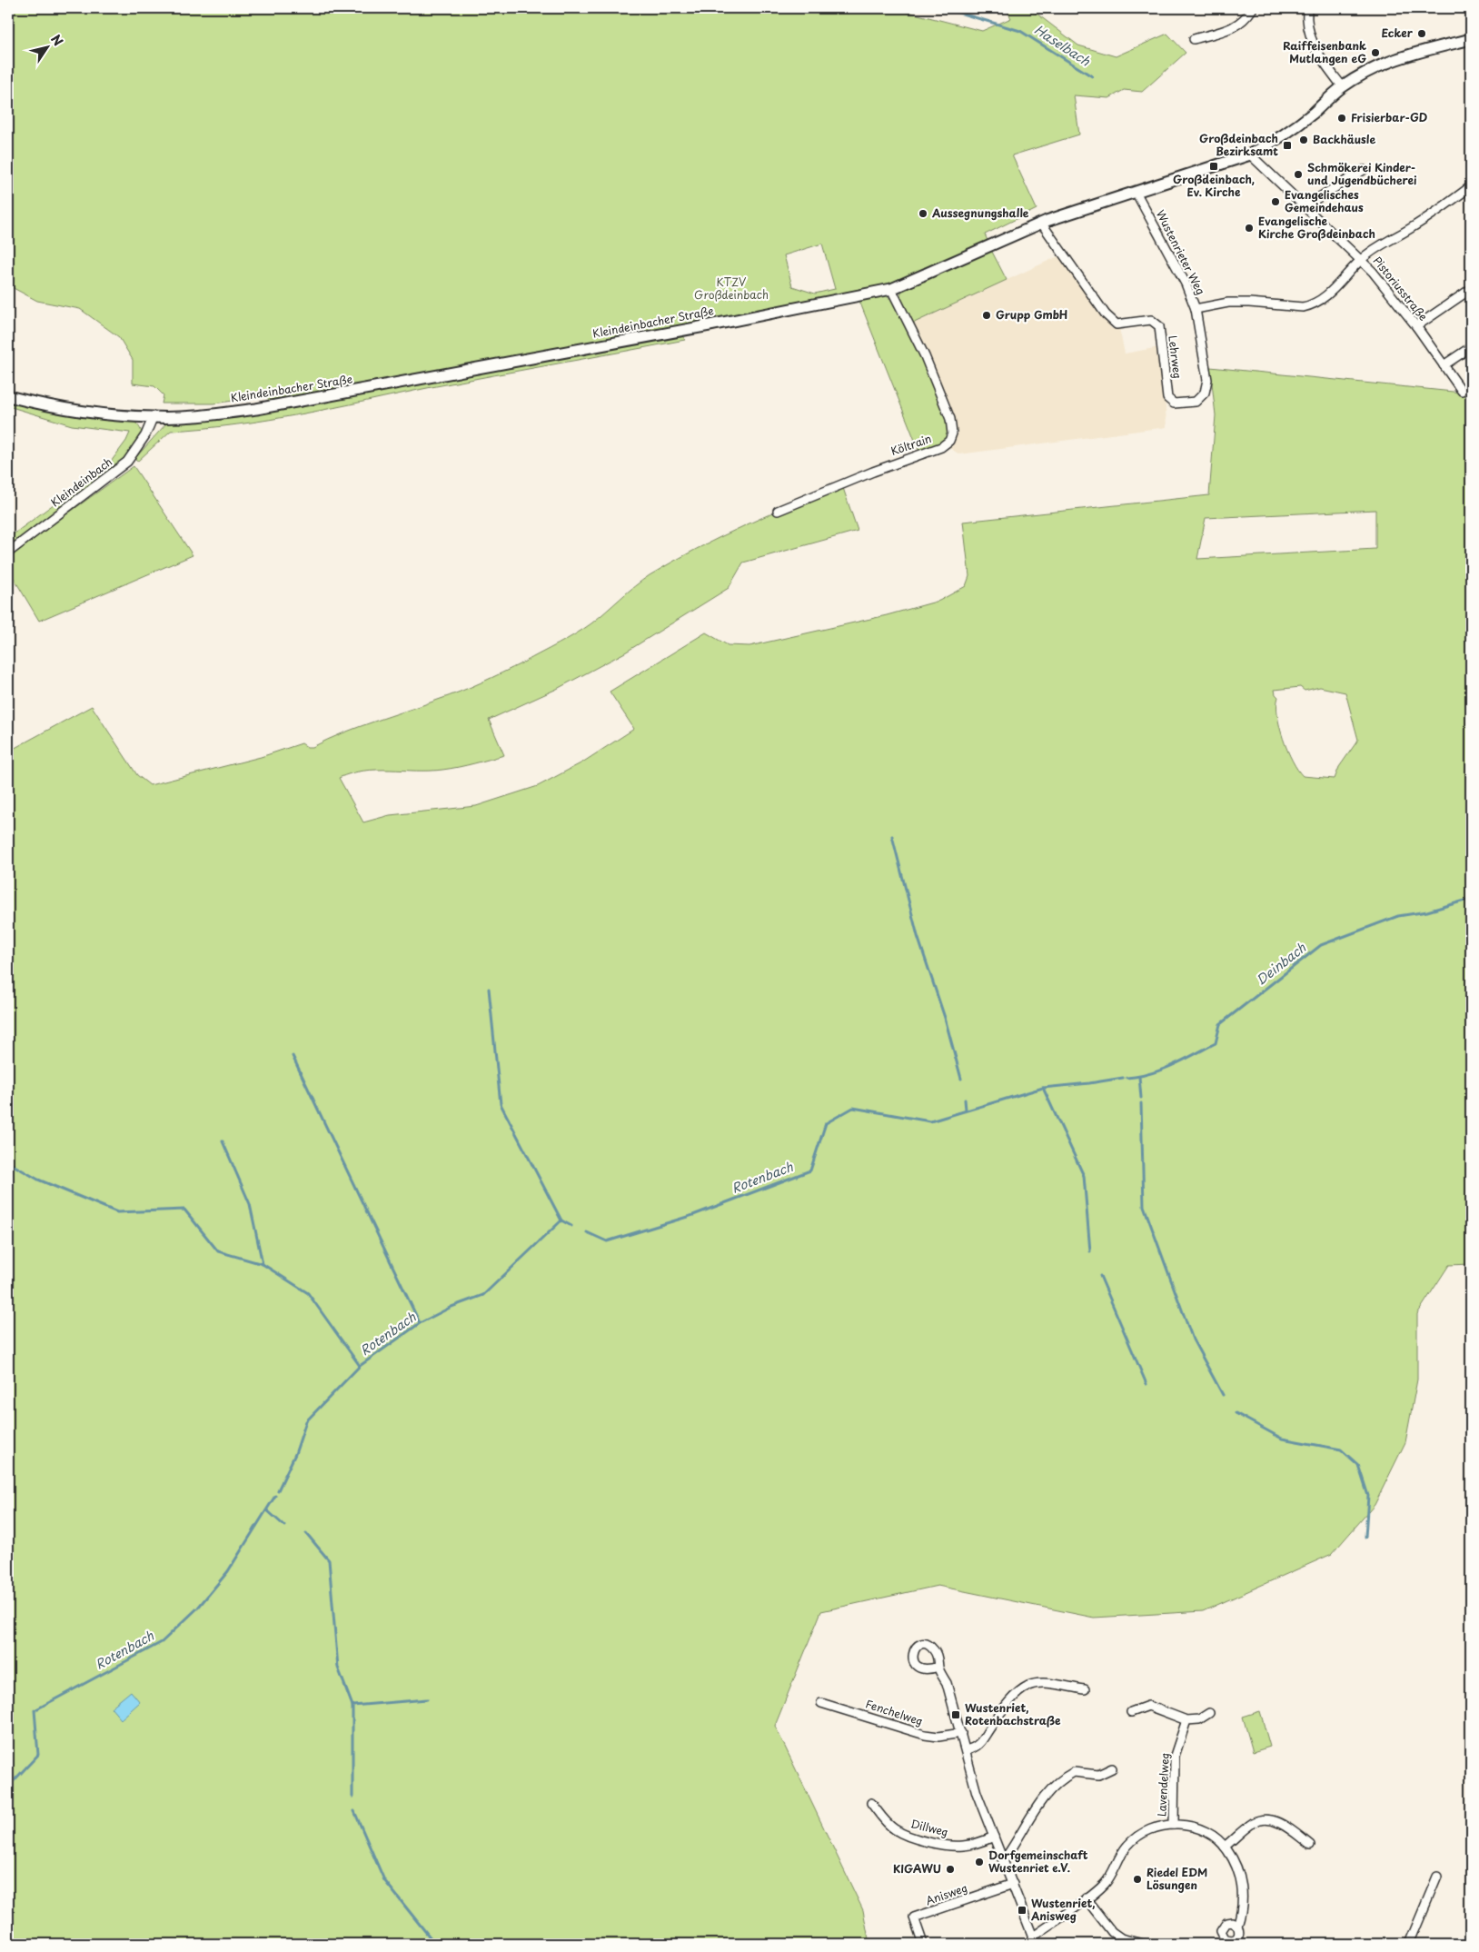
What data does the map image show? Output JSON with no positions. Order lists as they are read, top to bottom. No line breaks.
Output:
{"streets":{"street":["Wustenrieter Weg","Pistoriusstraße","Kleindeinbacher Straße","Lehrweg","Költrain","Kleindeinbach","Fenchelweg","Lavendelweg","Dillweg","Anisweg"]},"crossings":[["Wustenrieter Weg","Kleindeinbacher Straße"],["Wustenrieter Weg","Lehrweg"],["Pistoriusstraße","Kleindeinbacher Straße"],["Kleindeinbacher Straße","Lehrweg"],["Kleindeinbacher Straße","Költrain"],["Kleindeinbacher Straße","Kleindeinbach"]],"water":["Haselbach","Deinbach","Rotenbach"],"parks":["KTZV Großdeinbach"],"places":{"other":["Ecker","Raiffeisenbank Mutlangen eG","Frisierbar-GD","Backhäusle","Schmökerei Kinder- und Jugendbücherei","Evangelisches Gemeindehaus","Aussegnungshalle","Evangelische Kirche Großdeinbach","Grupp GmbH","Dorfgemeinschaft Wustenriet e.V.","KIGAWU","Riedel EDM Lösungen"],"transit":["Großdeinbach Bezirksamt","Großdeinbach, Ev. Kirche","Wustenriet, Rotenbachstraße","Wustenriet, Anisweg"]},"north":"top right"}
